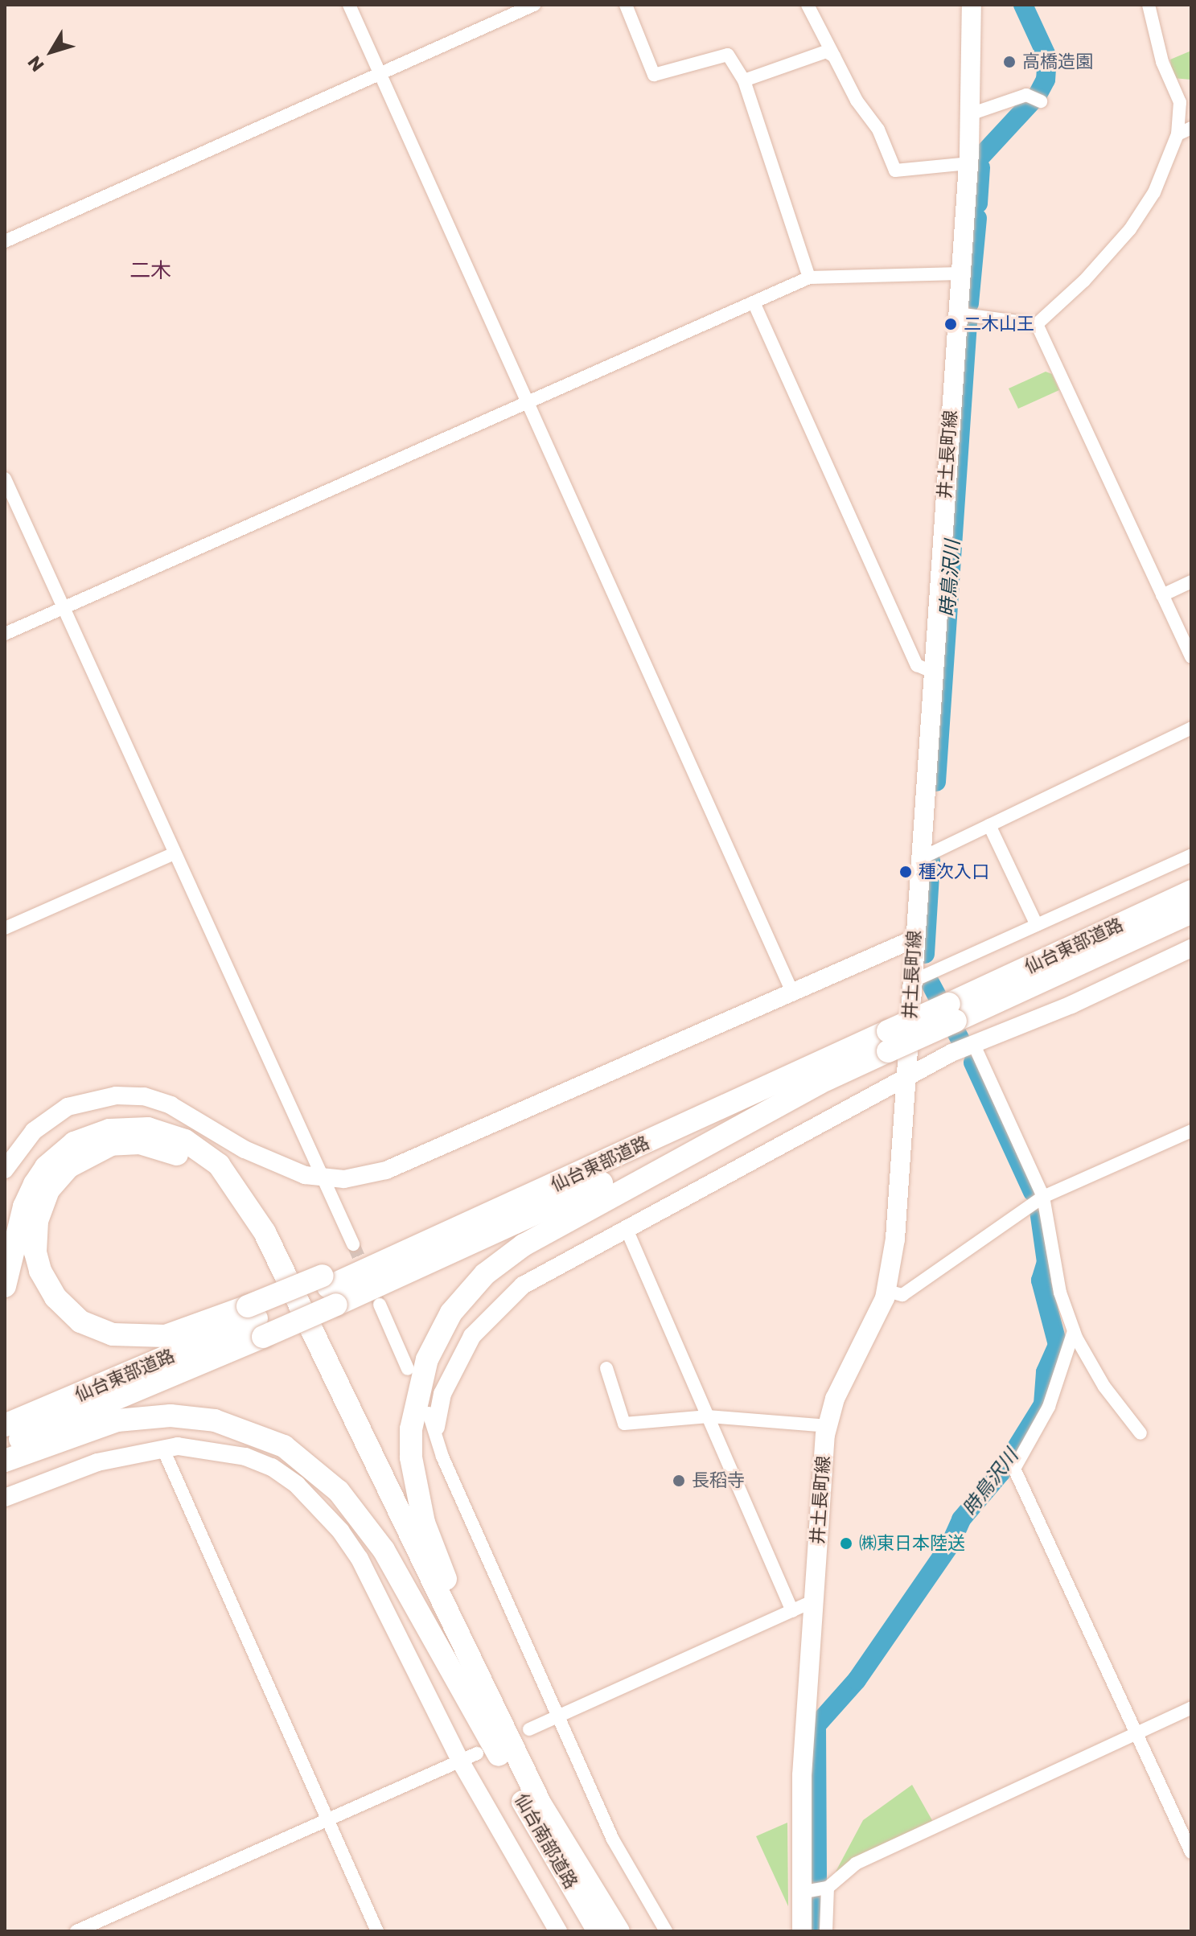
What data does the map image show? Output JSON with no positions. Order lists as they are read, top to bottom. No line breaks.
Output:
{"streets":{"highway":["仙台東部道路","仙台南部道路"],"main road":["井土長町線"]},"districts":["二木"],"water":["時鳥沢川"],"places":["高橋造園","二木山王","種次入口","長稻寺","㈱東日本陸送"],"north":"bottom left"}
